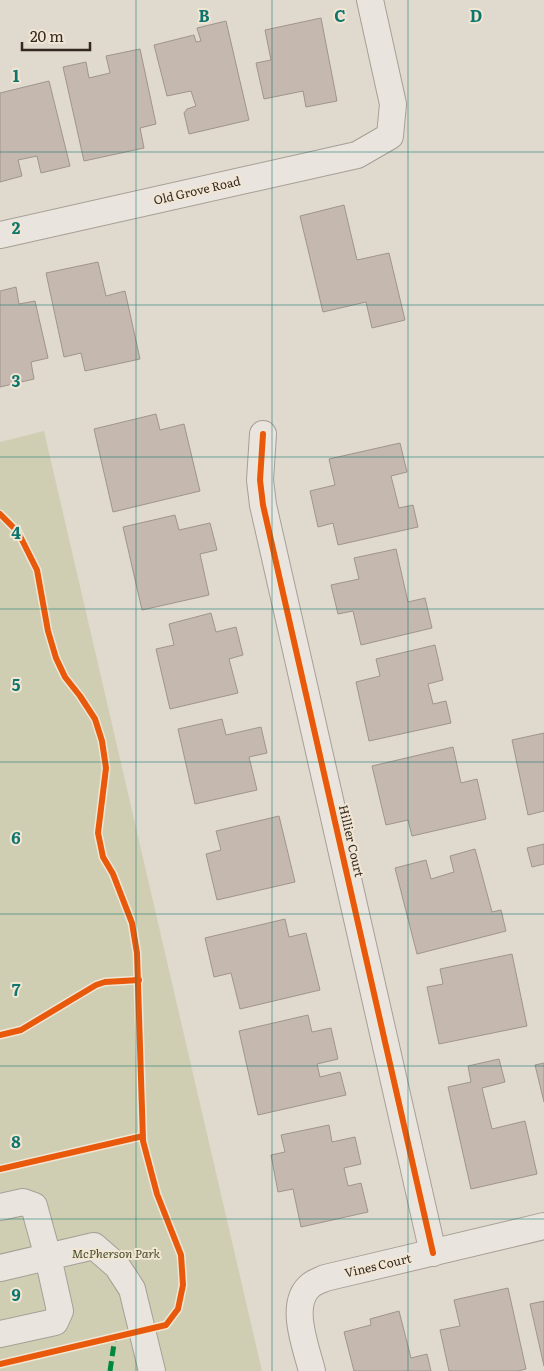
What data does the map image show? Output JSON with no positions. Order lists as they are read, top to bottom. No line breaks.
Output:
{"streets":{"street":["Old Grove Road","Hillier Court","Vines Court"]},"crossings":[["Hillier Court","Vines Court"]],"parks":["McPherson Park"],"scale_bar":"20 m","grid":{"columns":["B","C","D"],"rows":["1","2","3","4","5","6","7","8","9"]}}
